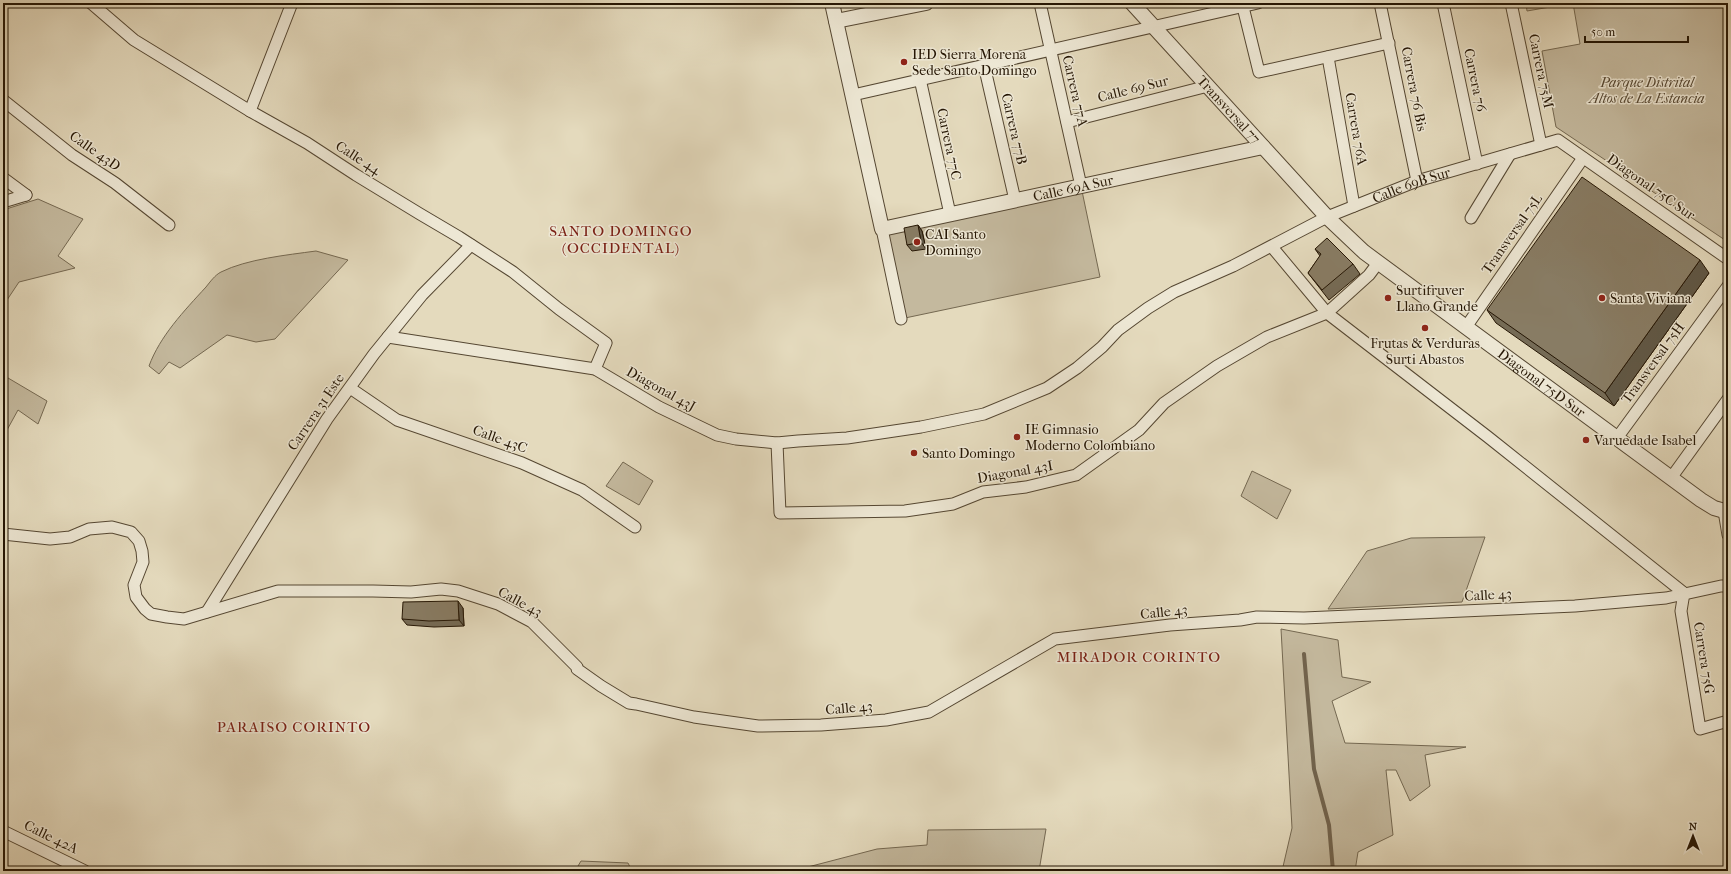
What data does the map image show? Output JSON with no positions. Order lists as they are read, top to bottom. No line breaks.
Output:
{"streets":{"street":["Carrera 75M","Carrera 76","Calle 69 Sur","Carrera 76 Bis","Carrera 77A","Transversal 77","Carrera 77B","Carrera 76A","Carrera 77C","Calle 43D","Calle 44","Calle 69B Sur","Diagonal 75C Sur","Calle 69A Sur","Transversal 75L","Transversal 75H","Diagonal 75D Sur","Diagonal 43J","Carrera 31 Este","Calle 43C","Diagonal 43I","Calle 43","Carrera 75G","Calle 42A"]},"crossings":[["Carrera 75M","Calle 69B Sur"],["Carrera 76","Calle 69B Sur"],["Calle 69 Sur","Carrera 77A"],["Calle 69 Sur","Transversal 77"],["Carrera 76 Bis","Calle 69B Sur"],["Carrera 77A","Calle 69A Sur"],["Transversal 77","Calle 69B Sur"],["Transversal 77","Calle 69A Sur"],["Transversal 77","Diagonal 75D Sur"],["Carrera 77B","Calle 69A Sur"],["Carrera 76A","Calle 69B Sur"],["Carrera 77C","Calle 69A Sur"],["Calle 44","Diagonal 43J"],["Calle 44","Carrera 31 Este"],["Calle 69B Sur","Diagonal 75C Sur"],["Calle 69B Sur","Diagonal 75D Sur"],["Calle 69B Sur","Diagonal 43J"],["Diagonal 75C Sur","Transversal 75L"],["Transversal 75L","Diagonal 75D Sur"],["Transversal 75H","Diagonal 75D Sur"],["Diagonal 43J","Carrera 31 Este"],["Diagonal 43J","Diagonal 43I"],["Carrera 31 Este","Calle 43C"],["Carrera 31 Este","Calle 43"],["Calle 43","Carrera 75G"]],"districts":["SANTO DOMINGO (OCCIDENTAL)","MIRADOR CORINTO","PARAISO CORINTO"],"parks":["Parque Distrital Altos de La Estancia"],"places":["IED Sierra Morena Sede Santo Domingo","CAI Santo Domingo","Surtifruver Llano Grande","Santa Viviana","Frutas & Verduras Surti Abastos","IE Gimnasio Moderno Colombiano","Varuedade Isabel","Santo Domingo"],"scale_bar":"50 m","north":"top"}
